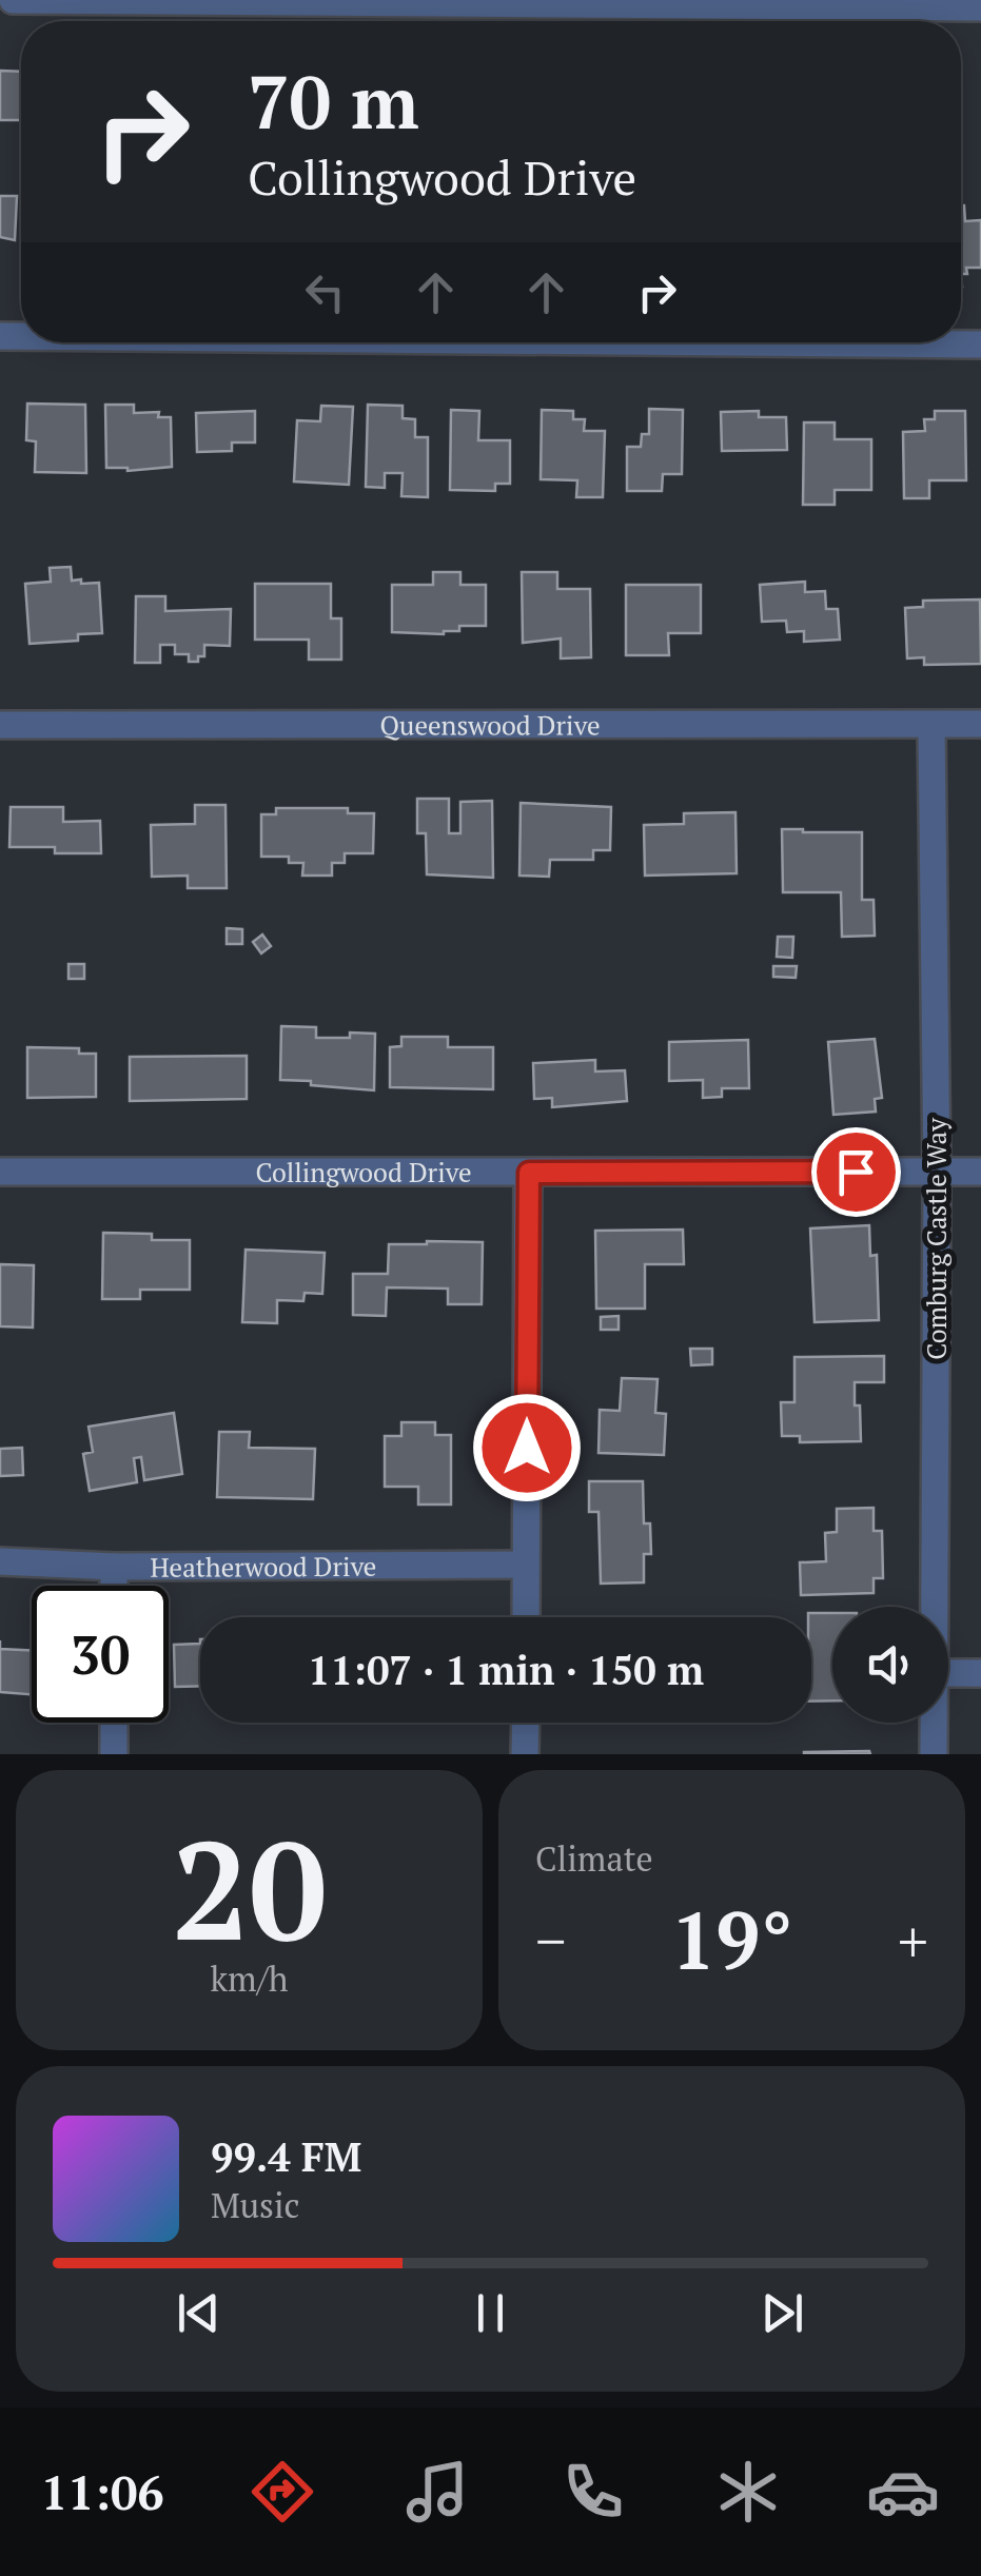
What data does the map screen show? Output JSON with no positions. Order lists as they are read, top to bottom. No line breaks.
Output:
{"streets":{"street":["Queenswood Drive","Collingwood Drive","Comburg Castle Way","Heatherwood Drive"]},"crossings":[["Queenswood Drive","Comburg Castle Way"],["Collingwood Drive","Comburg Castle Way"]],"page":{"turn":["70 m","Collingwood Drive"],"limit":"30","trip":"11:07 · 1 min · 150 m","tile":[["20","km/h"],"Climate"],"heat":["−","19°","+"],"song":["99.4 FM","Music"],"tabs":"11:06"}}
